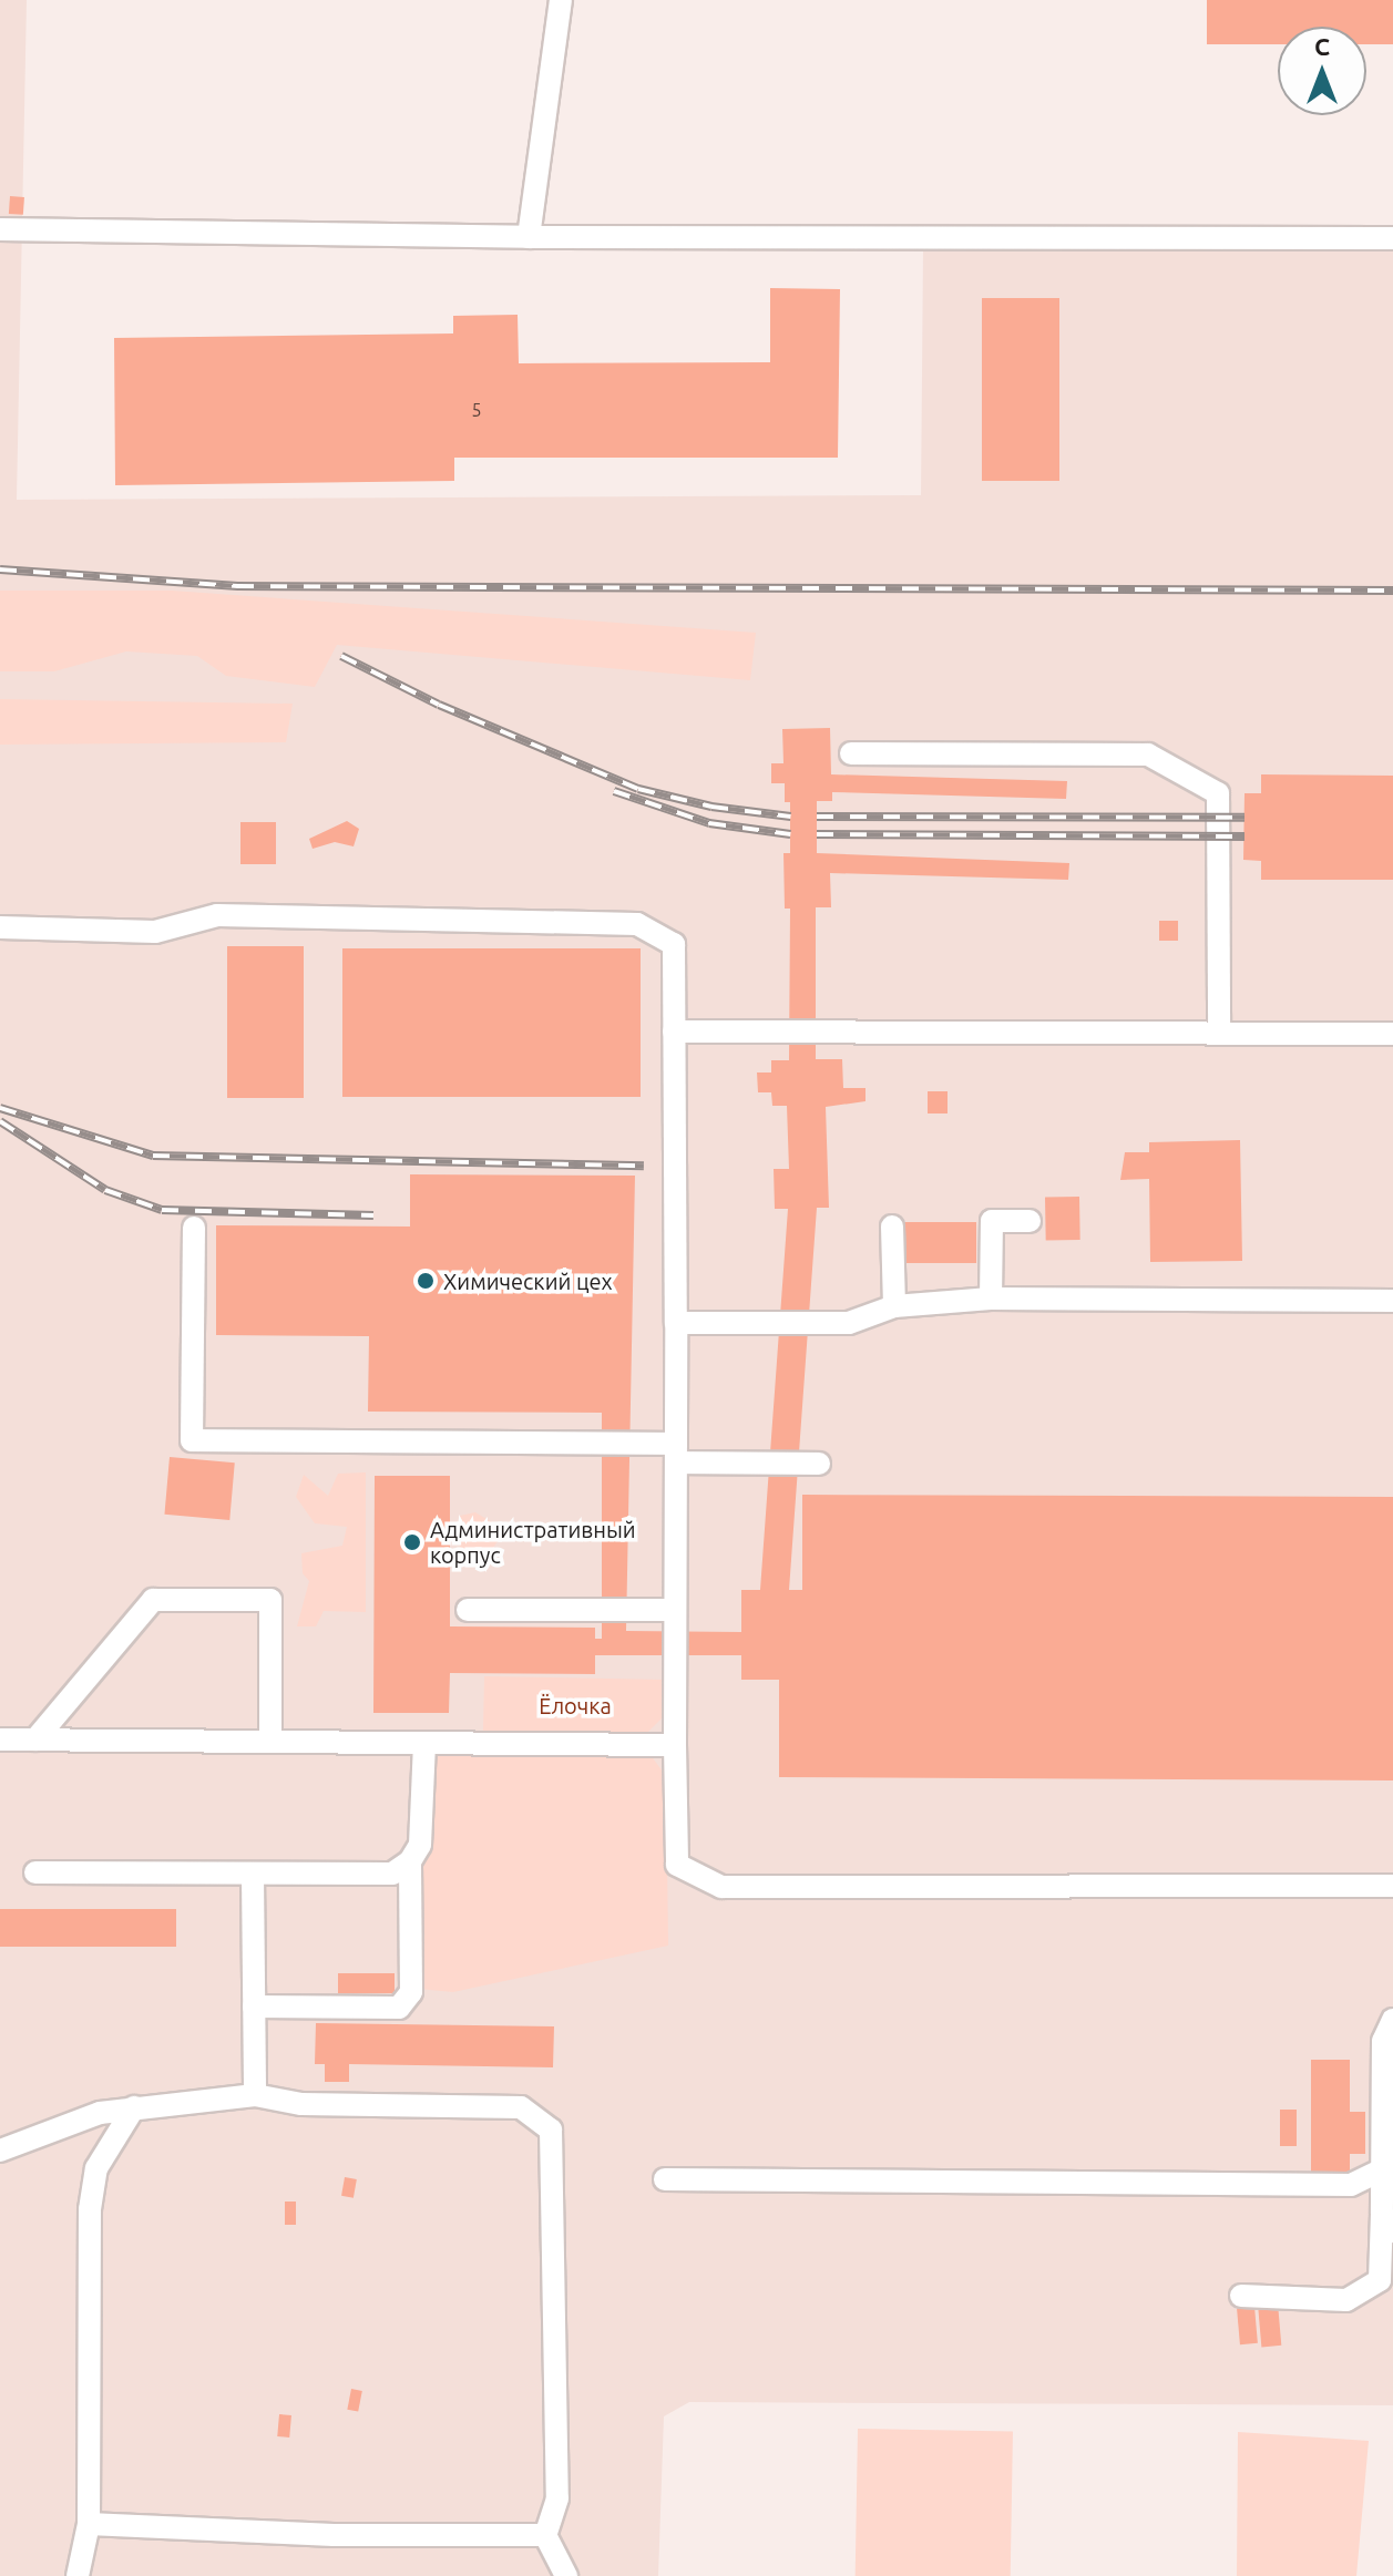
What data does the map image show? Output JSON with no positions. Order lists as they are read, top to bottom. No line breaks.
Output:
{"parks":["Ёлочка"],"places":["Химический цех","Административный корпус"],"house_numbers":["5"],"north":"top"}
